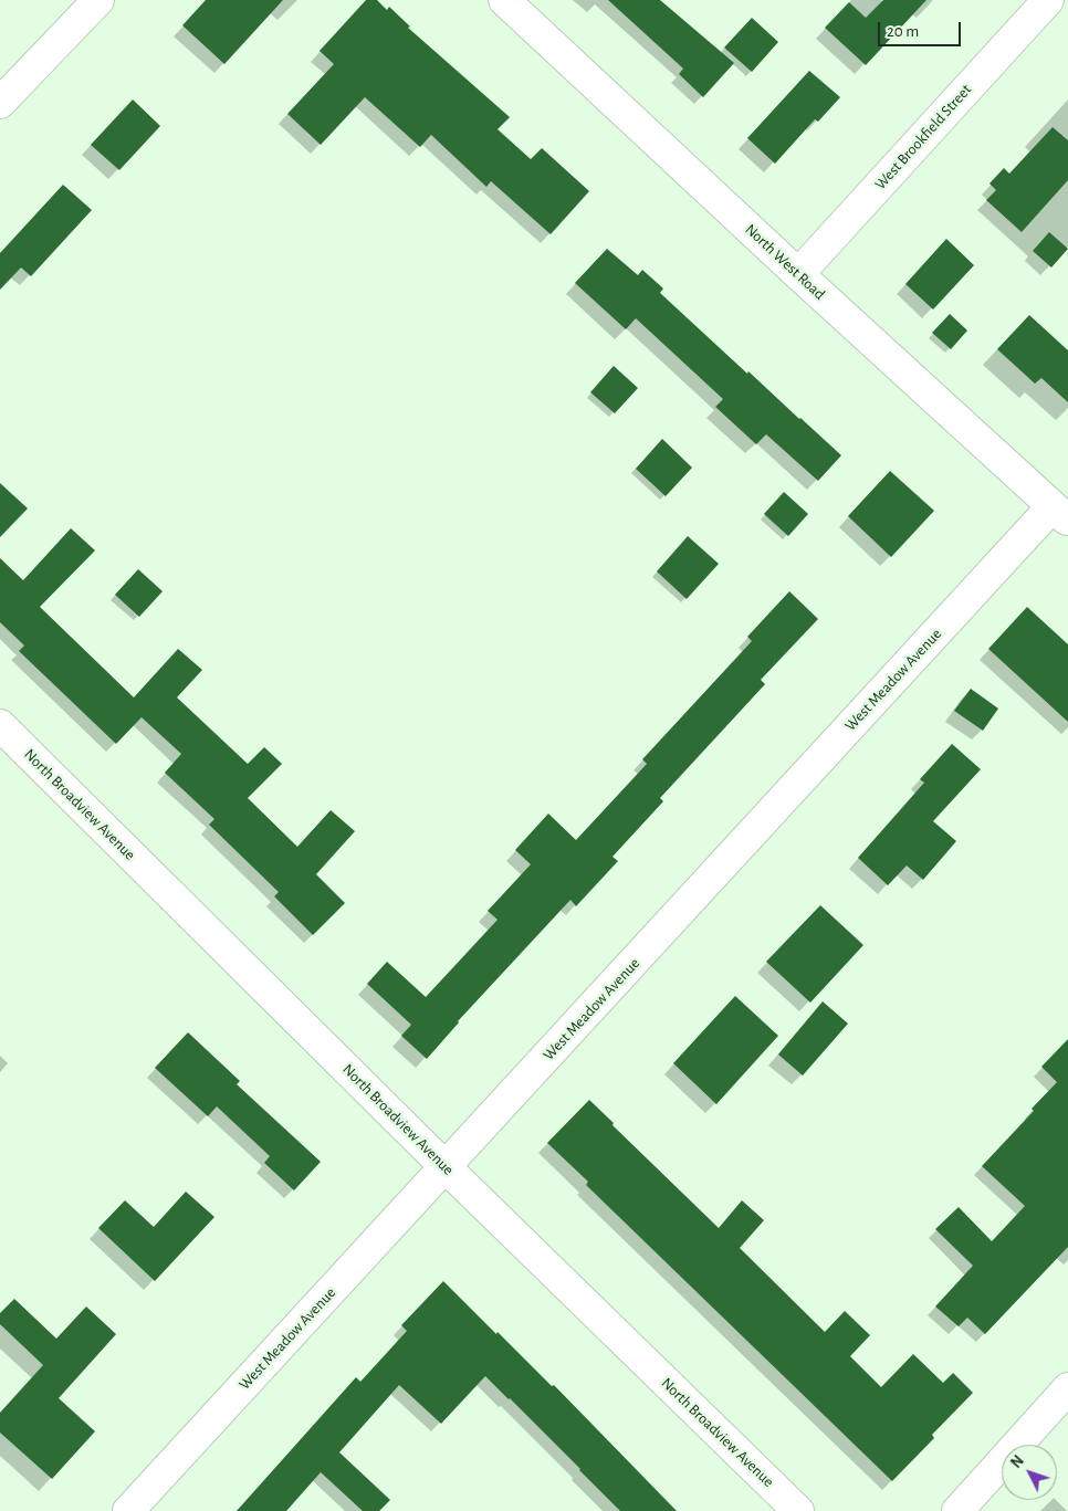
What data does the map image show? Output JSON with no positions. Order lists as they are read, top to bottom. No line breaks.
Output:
{"streets":{"street":["West Brookfield Street","North West Road","West Meadow Avenue","North Broadview Avenue"]},"crossings":[["West Brookfield Street","North West Road"],["North West Road","West Meadow Avenue"],["West Meadow Avenue","North Broadview Avenue"]],"scale_bar":"20 m","north":"top left"}
